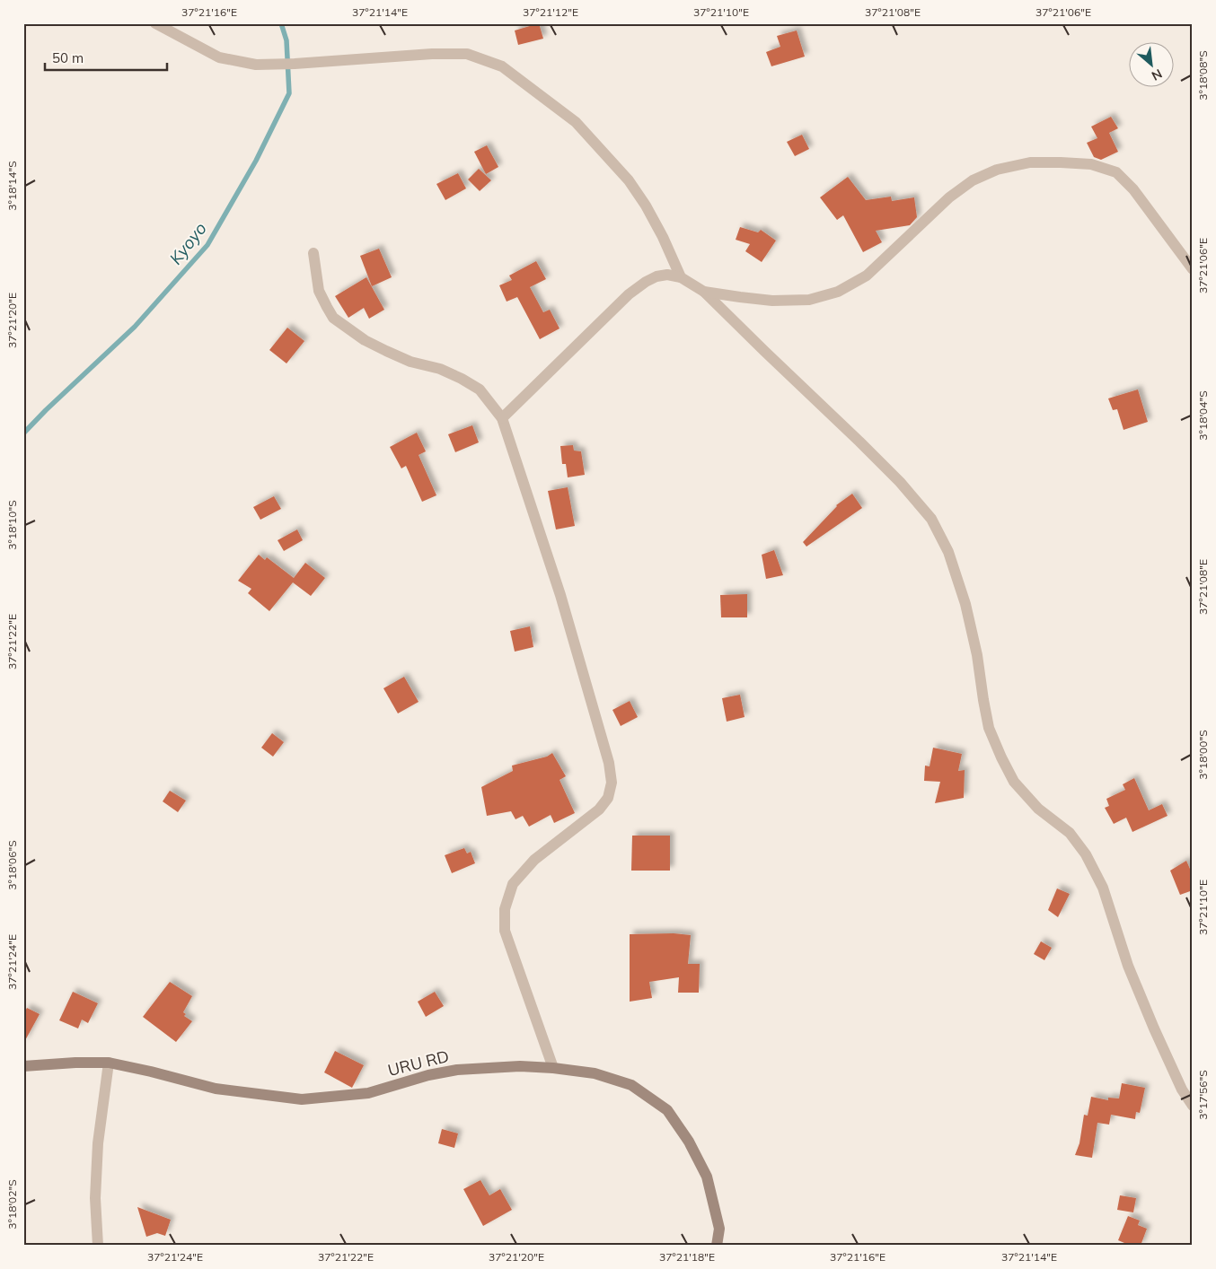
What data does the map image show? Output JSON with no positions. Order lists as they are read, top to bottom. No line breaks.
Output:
{"streets":{"street":["URU RD"]},"water":["Kyoyo"],"scale_bar":"50 m","north":"bottom right","coordinates":["37°21'16\"E","37°21'14\"E","37°21'12\"E","37°21'10\"E","37°21'08\"E","37°21'06\"E","3°18'08\"S","3°18'14\"S","37°21'20\"E","3°18'04\"S","3°18'10\"S","37°21'22\"E","3°18'00\"S","3°18'06\"S","37°21'24\"E","3°17'56\"S","3°18'02\"S","37°21'18\"E"]}
